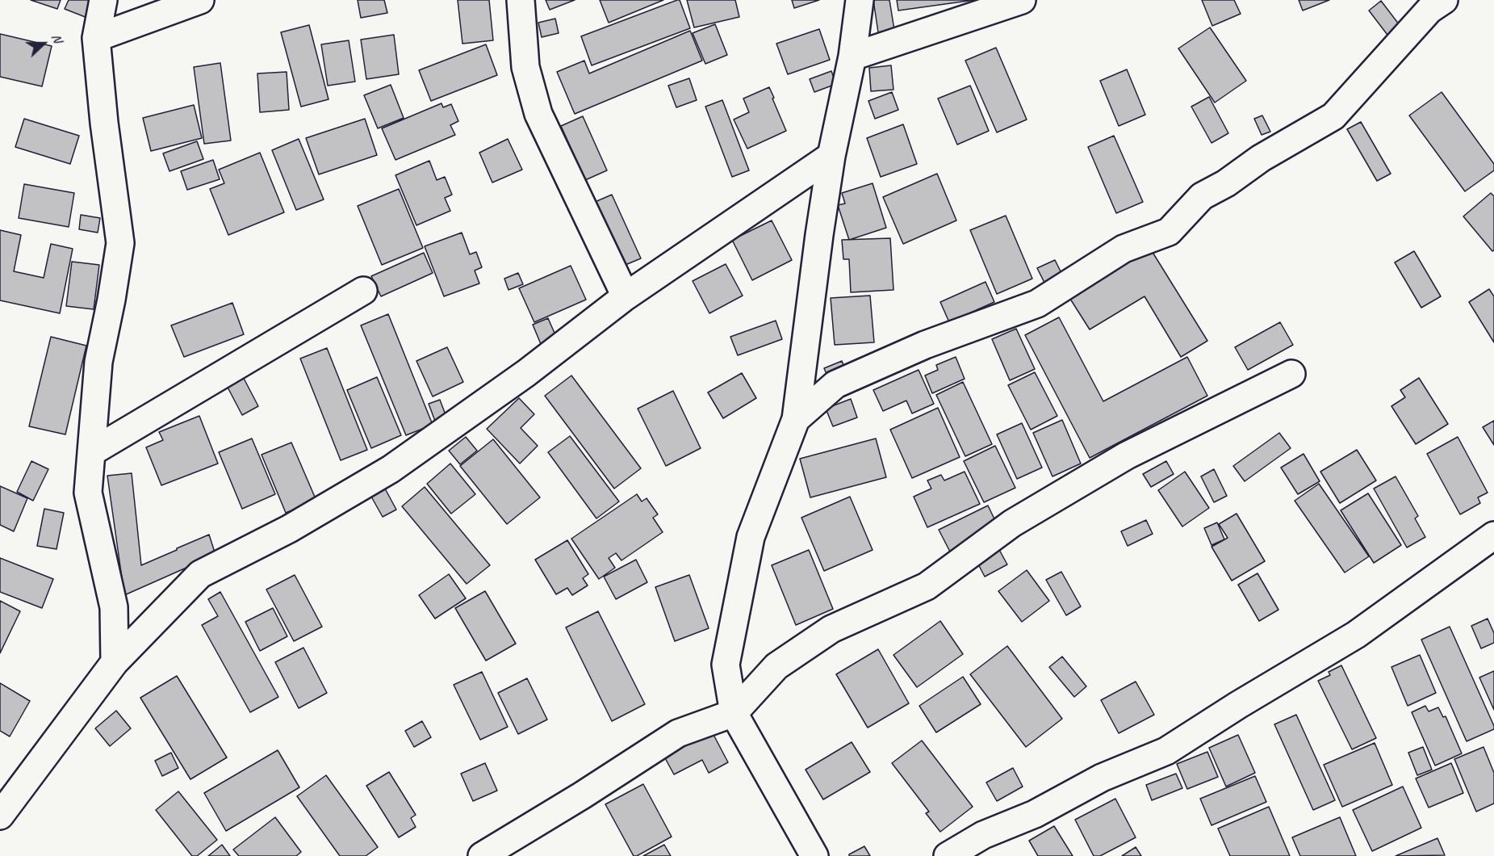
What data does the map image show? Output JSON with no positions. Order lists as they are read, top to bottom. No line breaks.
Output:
{"north":"right"}
